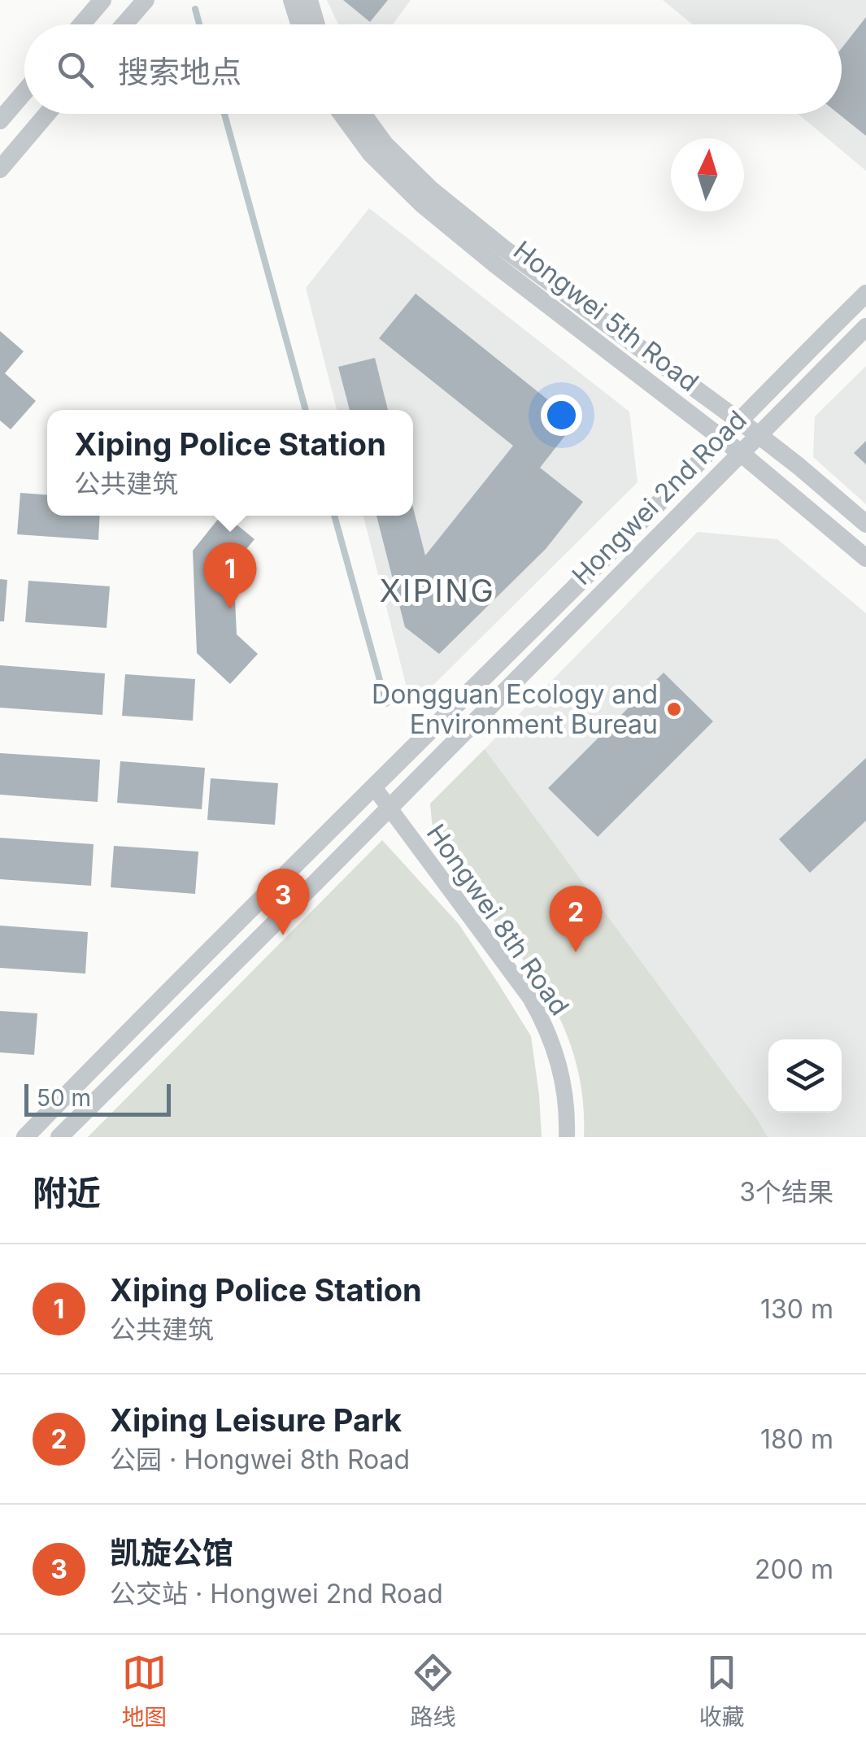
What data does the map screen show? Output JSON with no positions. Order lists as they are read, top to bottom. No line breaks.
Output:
{"streets":{"street":["Hongwei 5th Road","Hongwei 2nd Road","Hongwei 8th Road"]},"crossings":[["Hongwei 5th Road","Hongwei 2nd Road"],["Hongwei 2nd Road","Hongwei 8th Road"]],"districts":["XIPING"],"places":["Dongguan Ecology and Environment Bureau"],"scale_bar":"50 m","north":"top","page":{"search":"搜索地点","popup":["Xiping Police Station","公共建筑"],"pins":["1","3","2"],"scale":"50 m","heading":["附近","3个结果"],"list":[{"mark":"1","name":"Xiping Police Station","note":"公共建筑","value":"130 m"},{"mark":"2","name":"Xiping Leisure Park","note":"公园 · Hongwei 8th Road","value":"180 m"},{"mark":"3","name":"凯旋公馆","note":"公交站 · Hongwei 2nd Road","value":"200 m"}],"nav":["地图","路线","收藏"]}}
